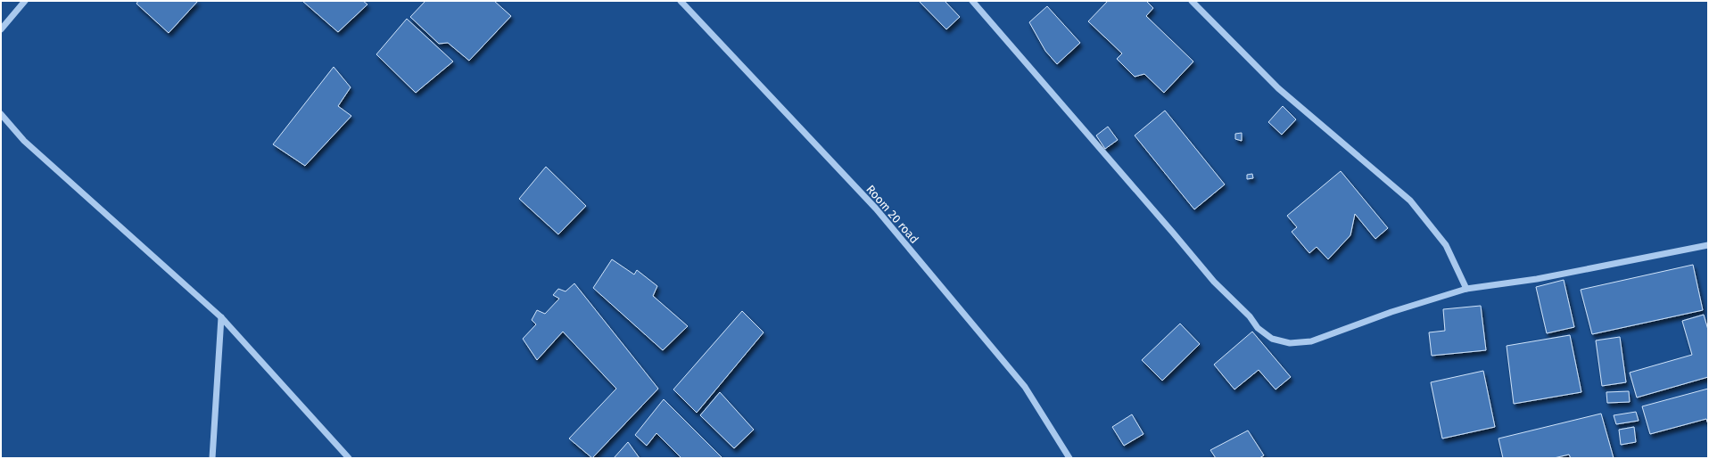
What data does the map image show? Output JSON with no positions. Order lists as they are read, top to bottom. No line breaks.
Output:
{"streets":{"street":["Room 20 road"]}}
